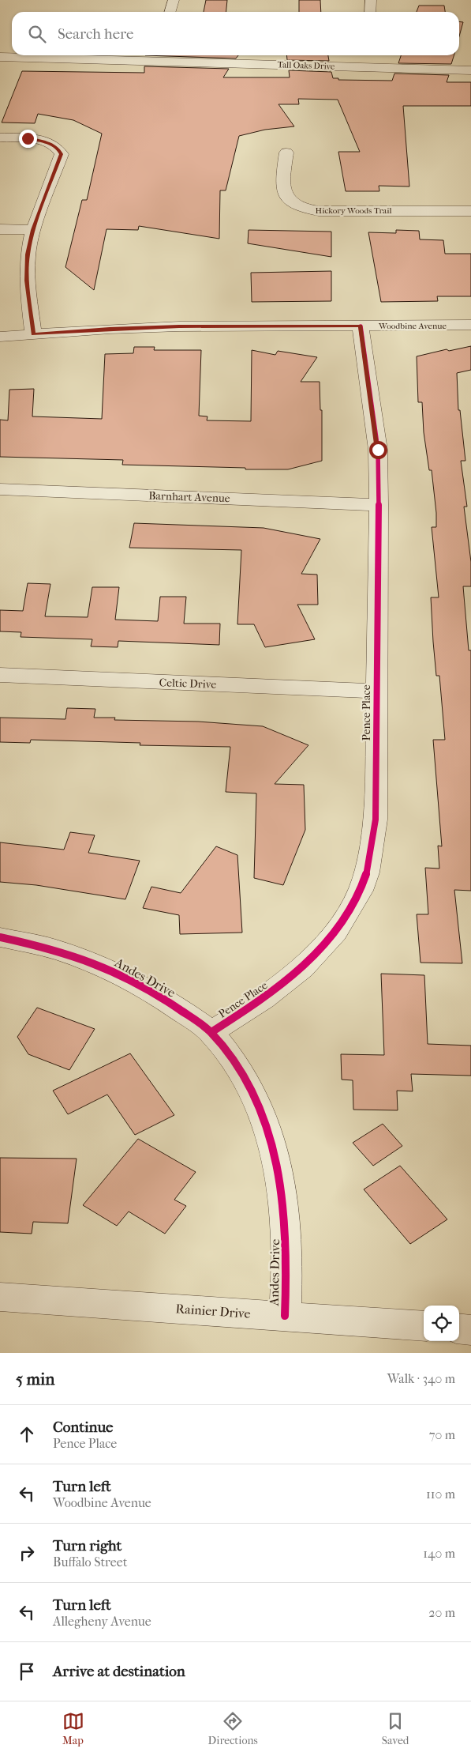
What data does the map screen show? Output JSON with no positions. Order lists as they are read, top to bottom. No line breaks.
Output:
{"streets":{"street":["Tall Oaks Drive","Hickory Woods Trail","Woodbine Avenue","Barnhart Avenue","Celtic Drive","Pence Place","Andes Drive","Rainier Drive"]},"crossings":[["Woodbine Avenue","Pence Place"],["Barnhart Avenue","Pence Place"],["Celtic Drive","Pence Place"],["Pence Place","Andes Drive"],["Andes Drive","Rainier Drive"]],"page":{"search":"Search here","heading":["5 min","Walk · 340 m"],"list":[["Continue","Pence Place","70 m"],["Turn left","Woodbine Avenue","110 m"],["Turn right","Buffalo Street","140 m"],["Turn left","Allegheny Avenue","20 m"],"Arrive at destination"],"nav":["Map","Directions","Saved"]}}
